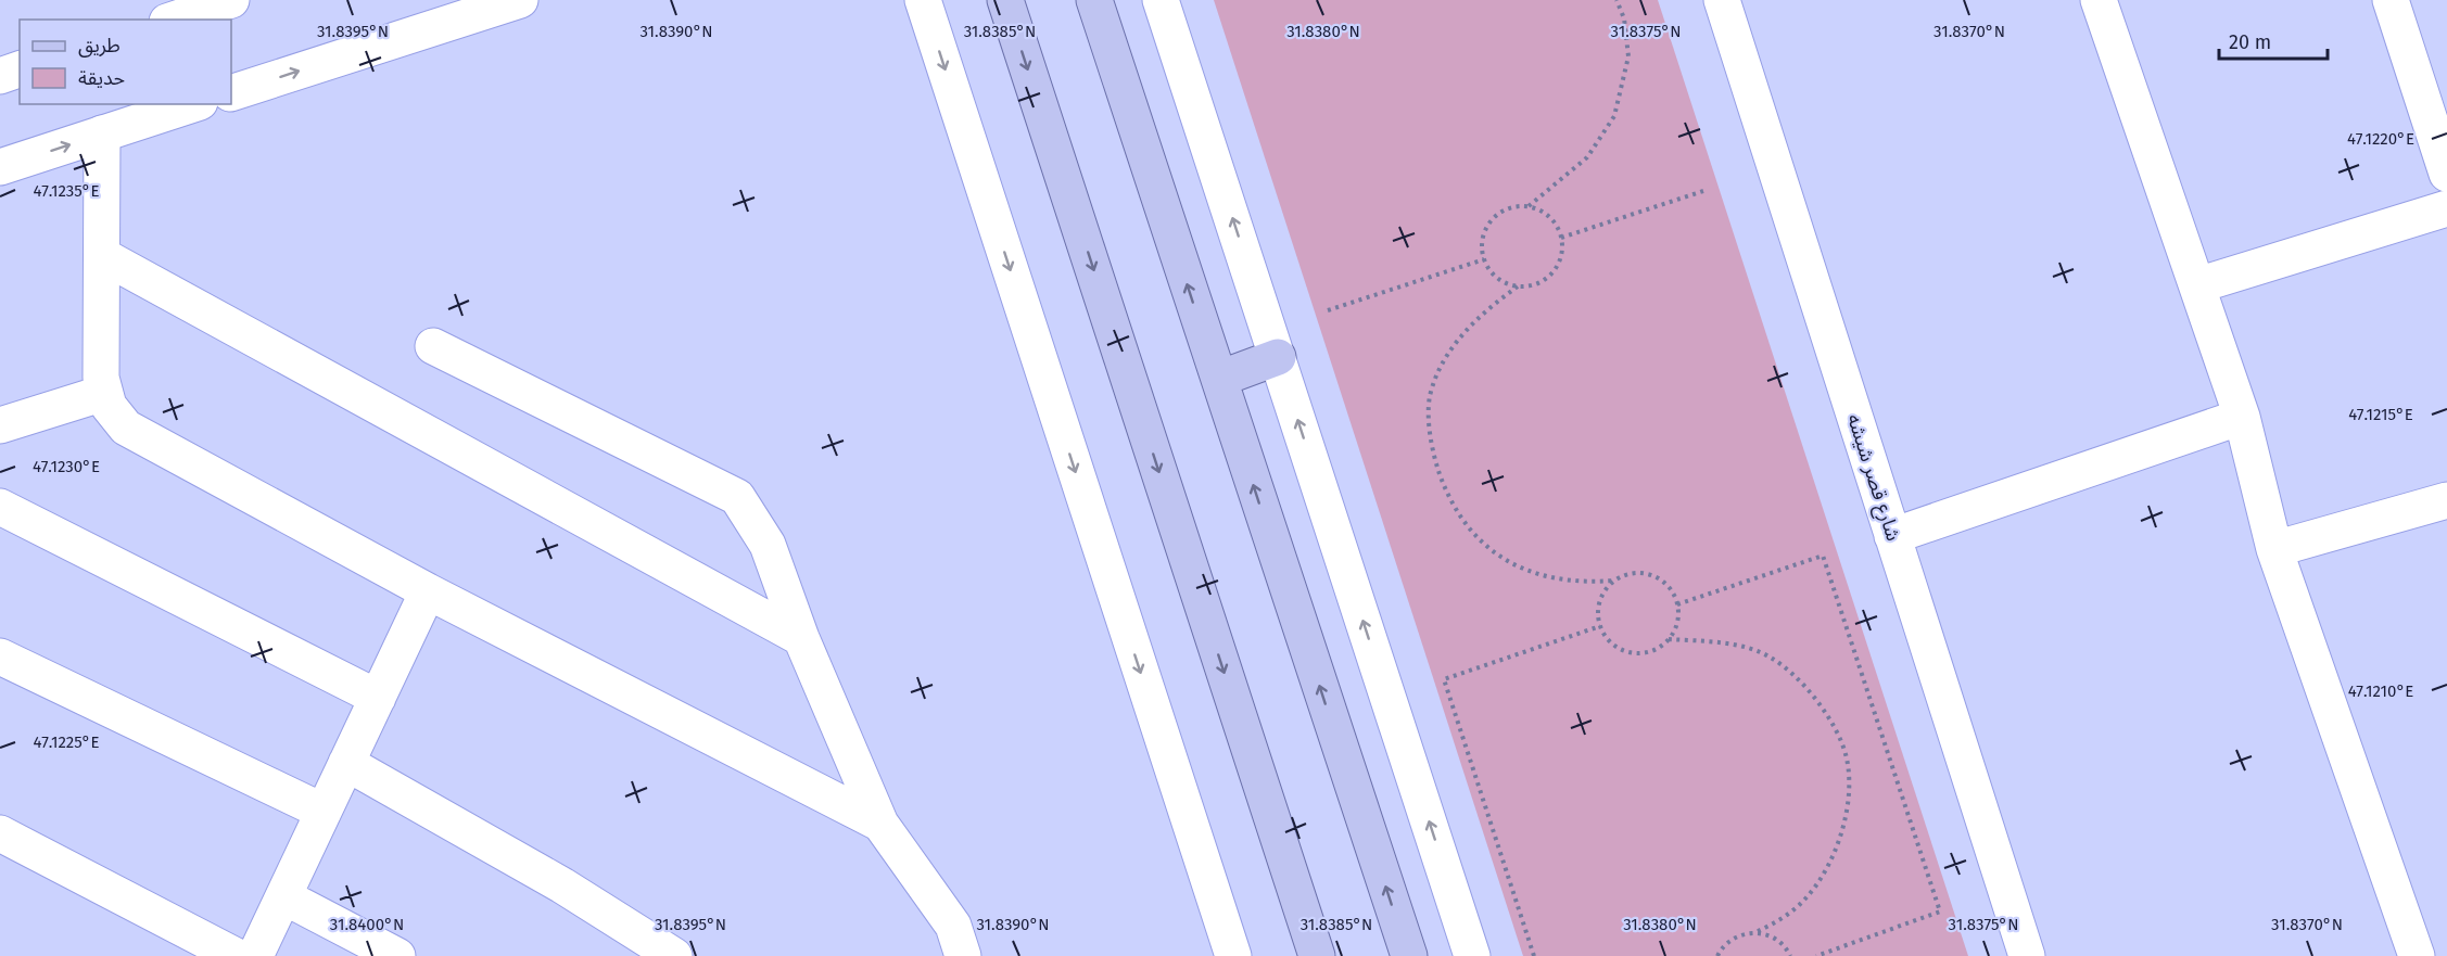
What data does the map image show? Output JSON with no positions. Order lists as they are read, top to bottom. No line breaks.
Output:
{"streets":{"street":["شارع قصر شيشه"]},"legend":["طريق","حديقة"],"scale_bar":"20 m","coordinates":["31.8395°N","31.8390°N","31.8385°N","31.8380°N","31.8375°N","31.8370°N","47.1220°E","47.1235°E","47.1215°E","47.1230°E","47.1210°E","47.1225°E","31.8400°N"]}
